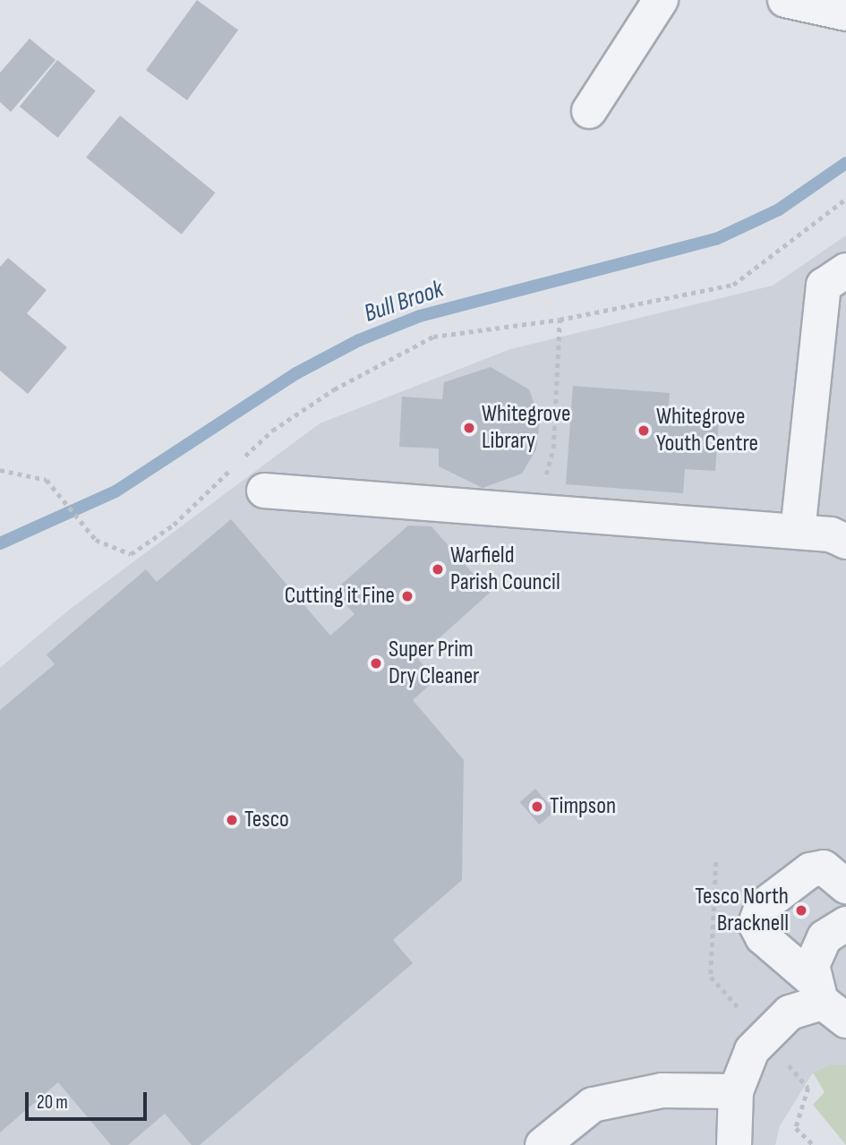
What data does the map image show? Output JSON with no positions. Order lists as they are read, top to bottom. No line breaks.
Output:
{"water":["Bull Brook"],"places":["Whitegrove Library","Whitegrove Youth Centre","Warfield Parish Council","Cutting it Fine","Super Prim Dry Cleaner","Timpson","Tesco","Tesco North Bracknell"],"scale_bar":"20 m"}
